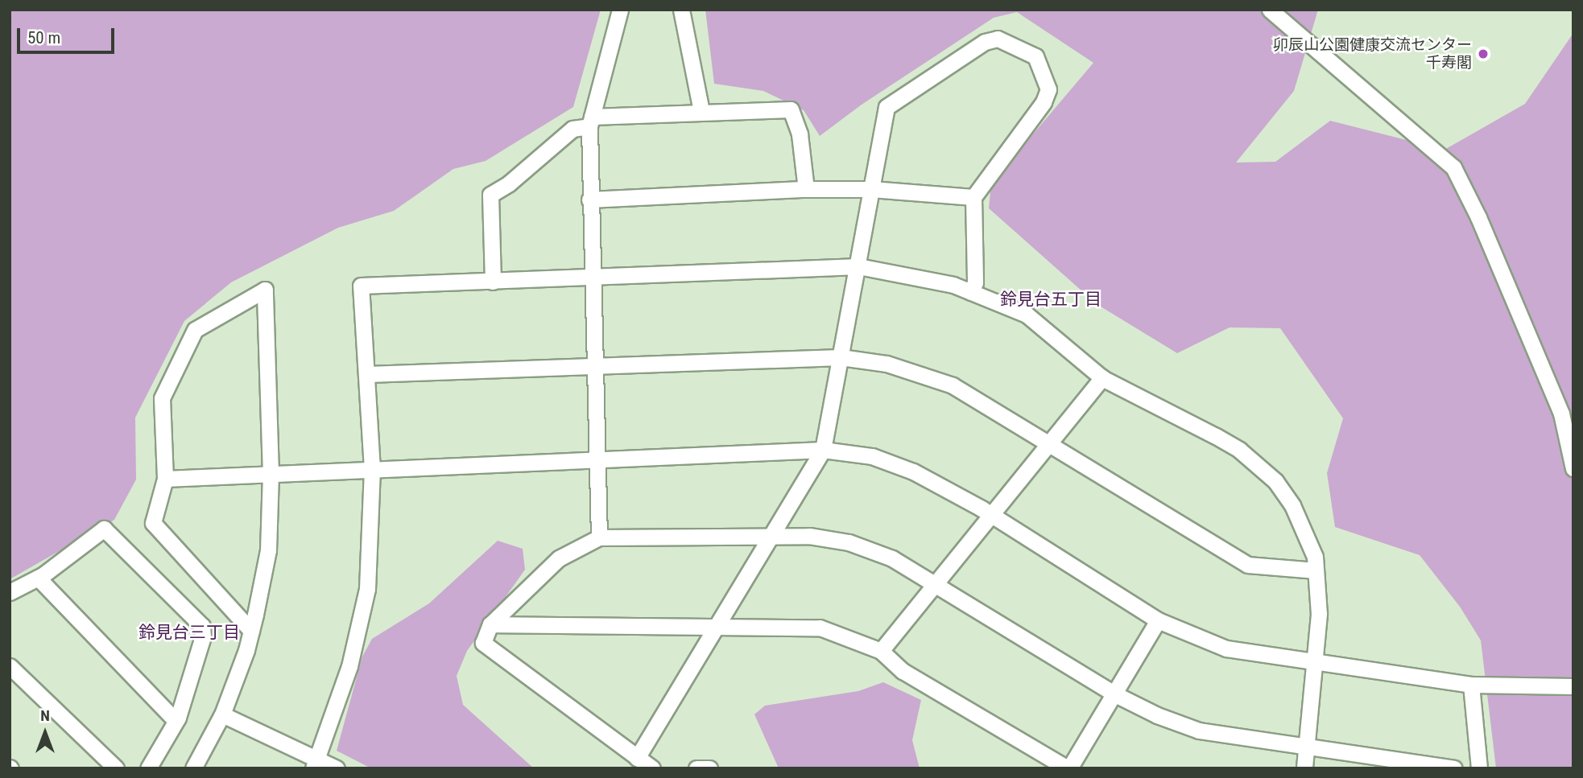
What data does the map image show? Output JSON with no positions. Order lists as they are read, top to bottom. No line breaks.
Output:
{"districts":["鈴見台五丁目","鈴見台三丁目"],"places":["卯辰山公園健康交流センター 千寿閣"],"scale_bar":"50 m","north":"top"}
